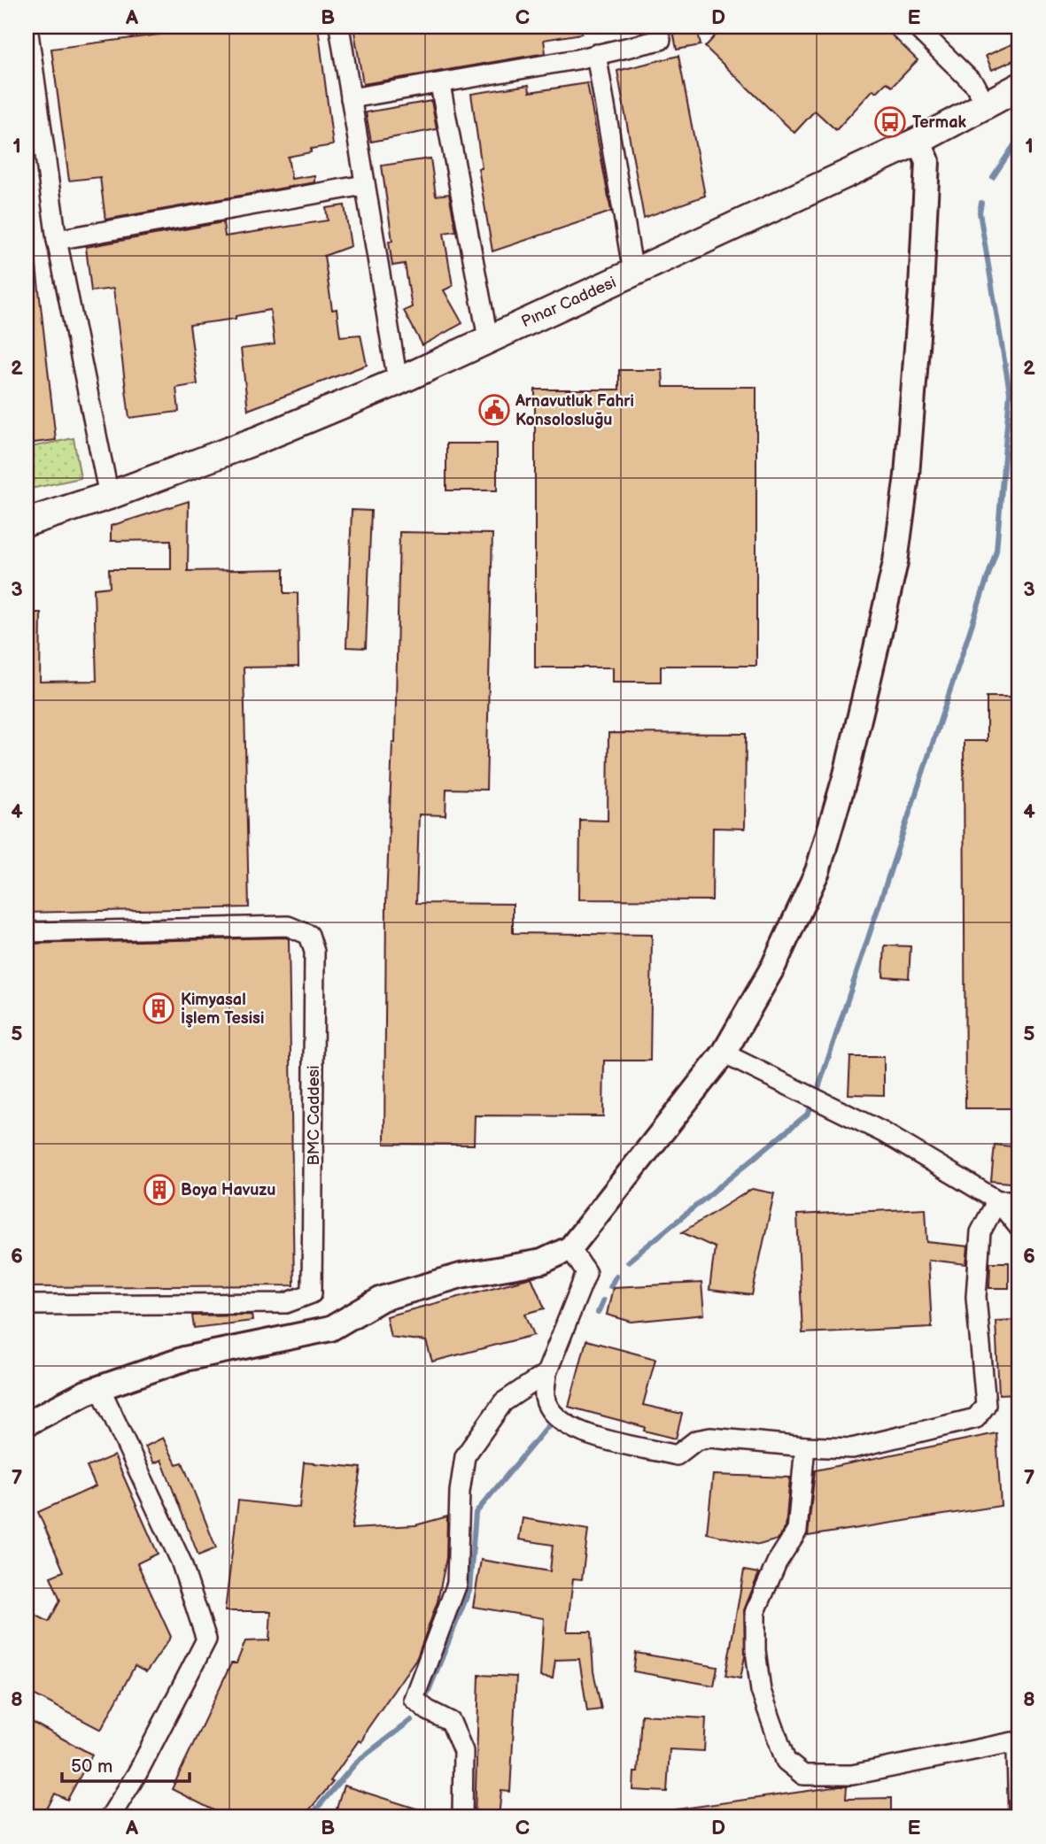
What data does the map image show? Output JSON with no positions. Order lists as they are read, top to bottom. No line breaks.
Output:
{"streets":{"main road":["Pınar Caddesi"],"street":["BMC Caddesi"]},"places":{"bus stop":["Termak"],"public building":["Arnavutluk Fahri Konsolosluğu"],"building":["Kimyasal İşlem Tesisi","Boya Havuzu"]},"scale_bar":"50 m","grid":{"columns":["A","B","C","D","E"],"rows":["1","2","3","4","5","6","7","8"]}}
